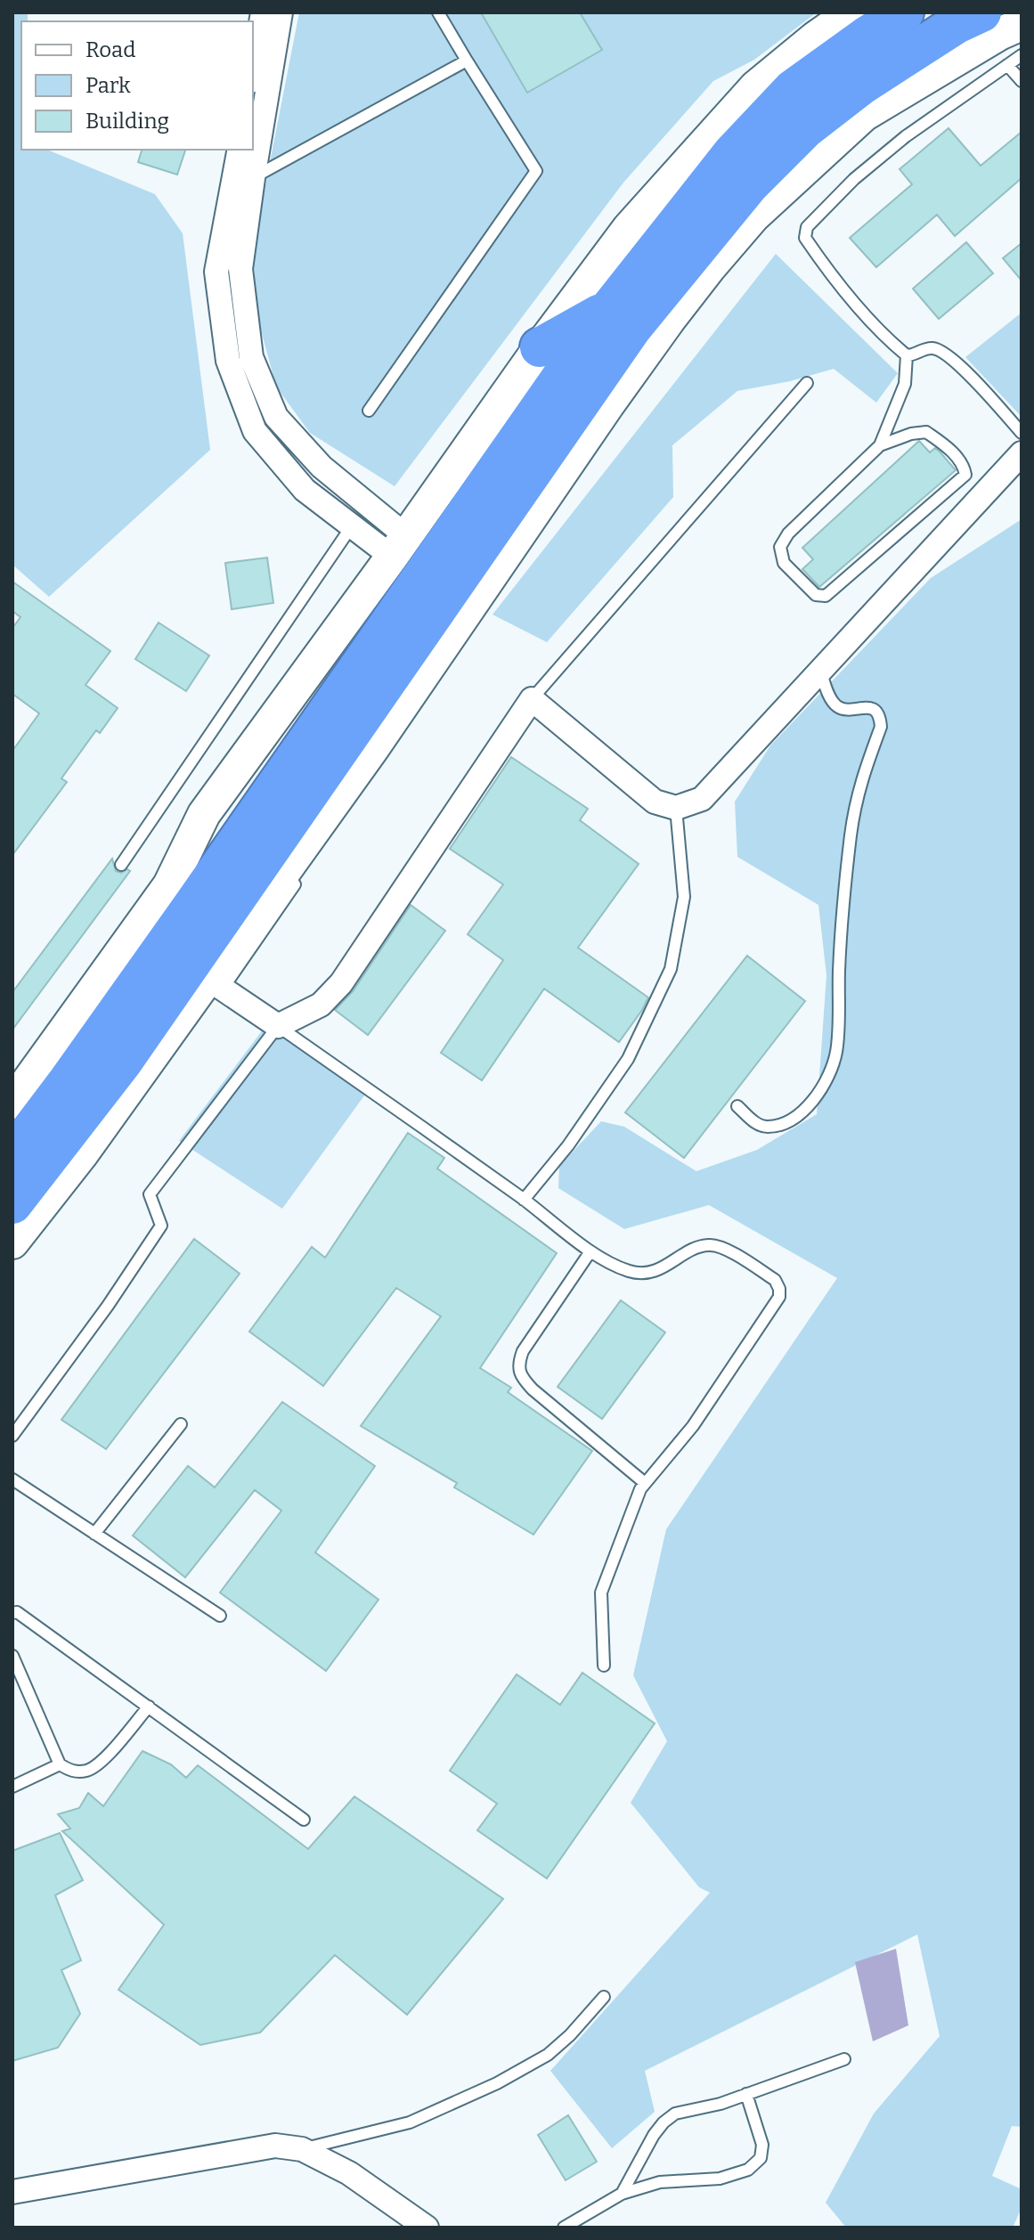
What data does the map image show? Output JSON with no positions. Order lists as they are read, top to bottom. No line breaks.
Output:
{"legend":["Road","Park","Building"]}
